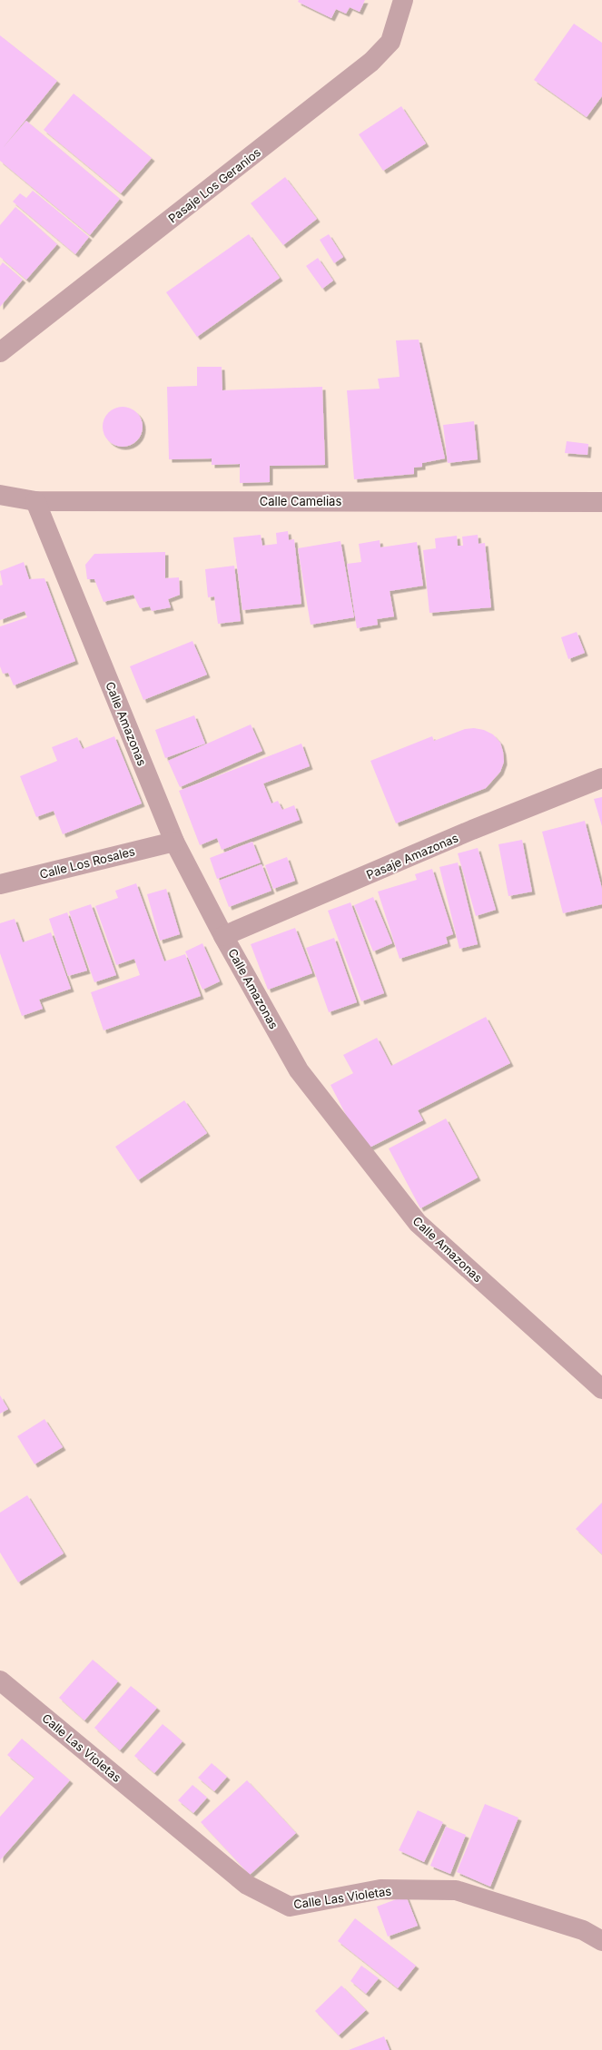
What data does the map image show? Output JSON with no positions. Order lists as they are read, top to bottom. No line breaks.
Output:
{"streets":{"street":["Pasaje Los Geranios","Calle Camelias","Calle Amazonas","Pasaje Amazonas","Calle Los Rosales","Calle Las Violetas"]},"crossings":[["Calle Camelias","Calle Amazonas"],["Calle Amazonas","Pasaje Amazonas"],["Calle Amazonas","Calle Los Rosales"]]}
